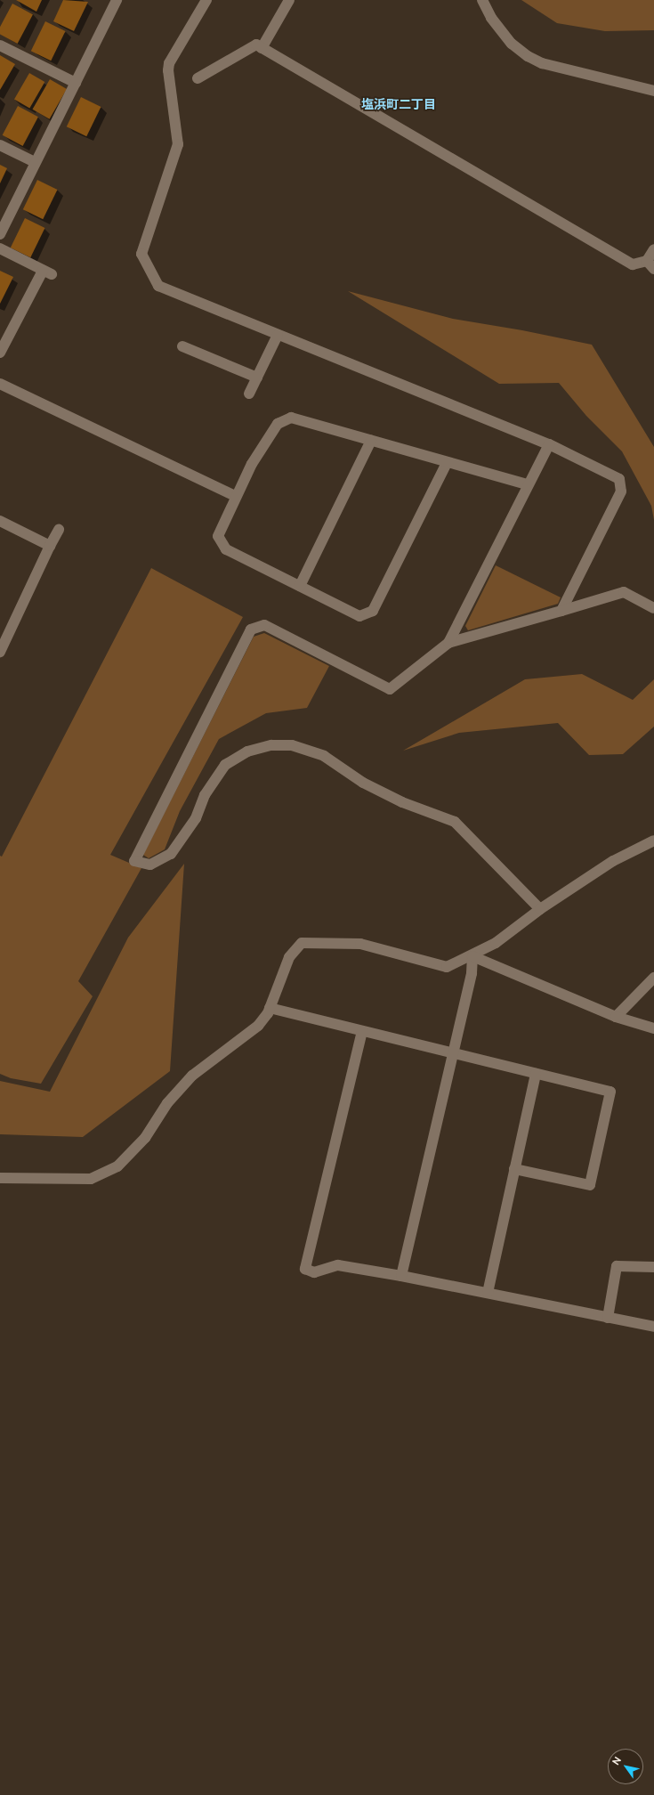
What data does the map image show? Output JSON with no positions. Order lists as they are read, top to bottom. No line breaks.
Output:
{"districts":["塩浜町二丁目"],"north":"top left"}
